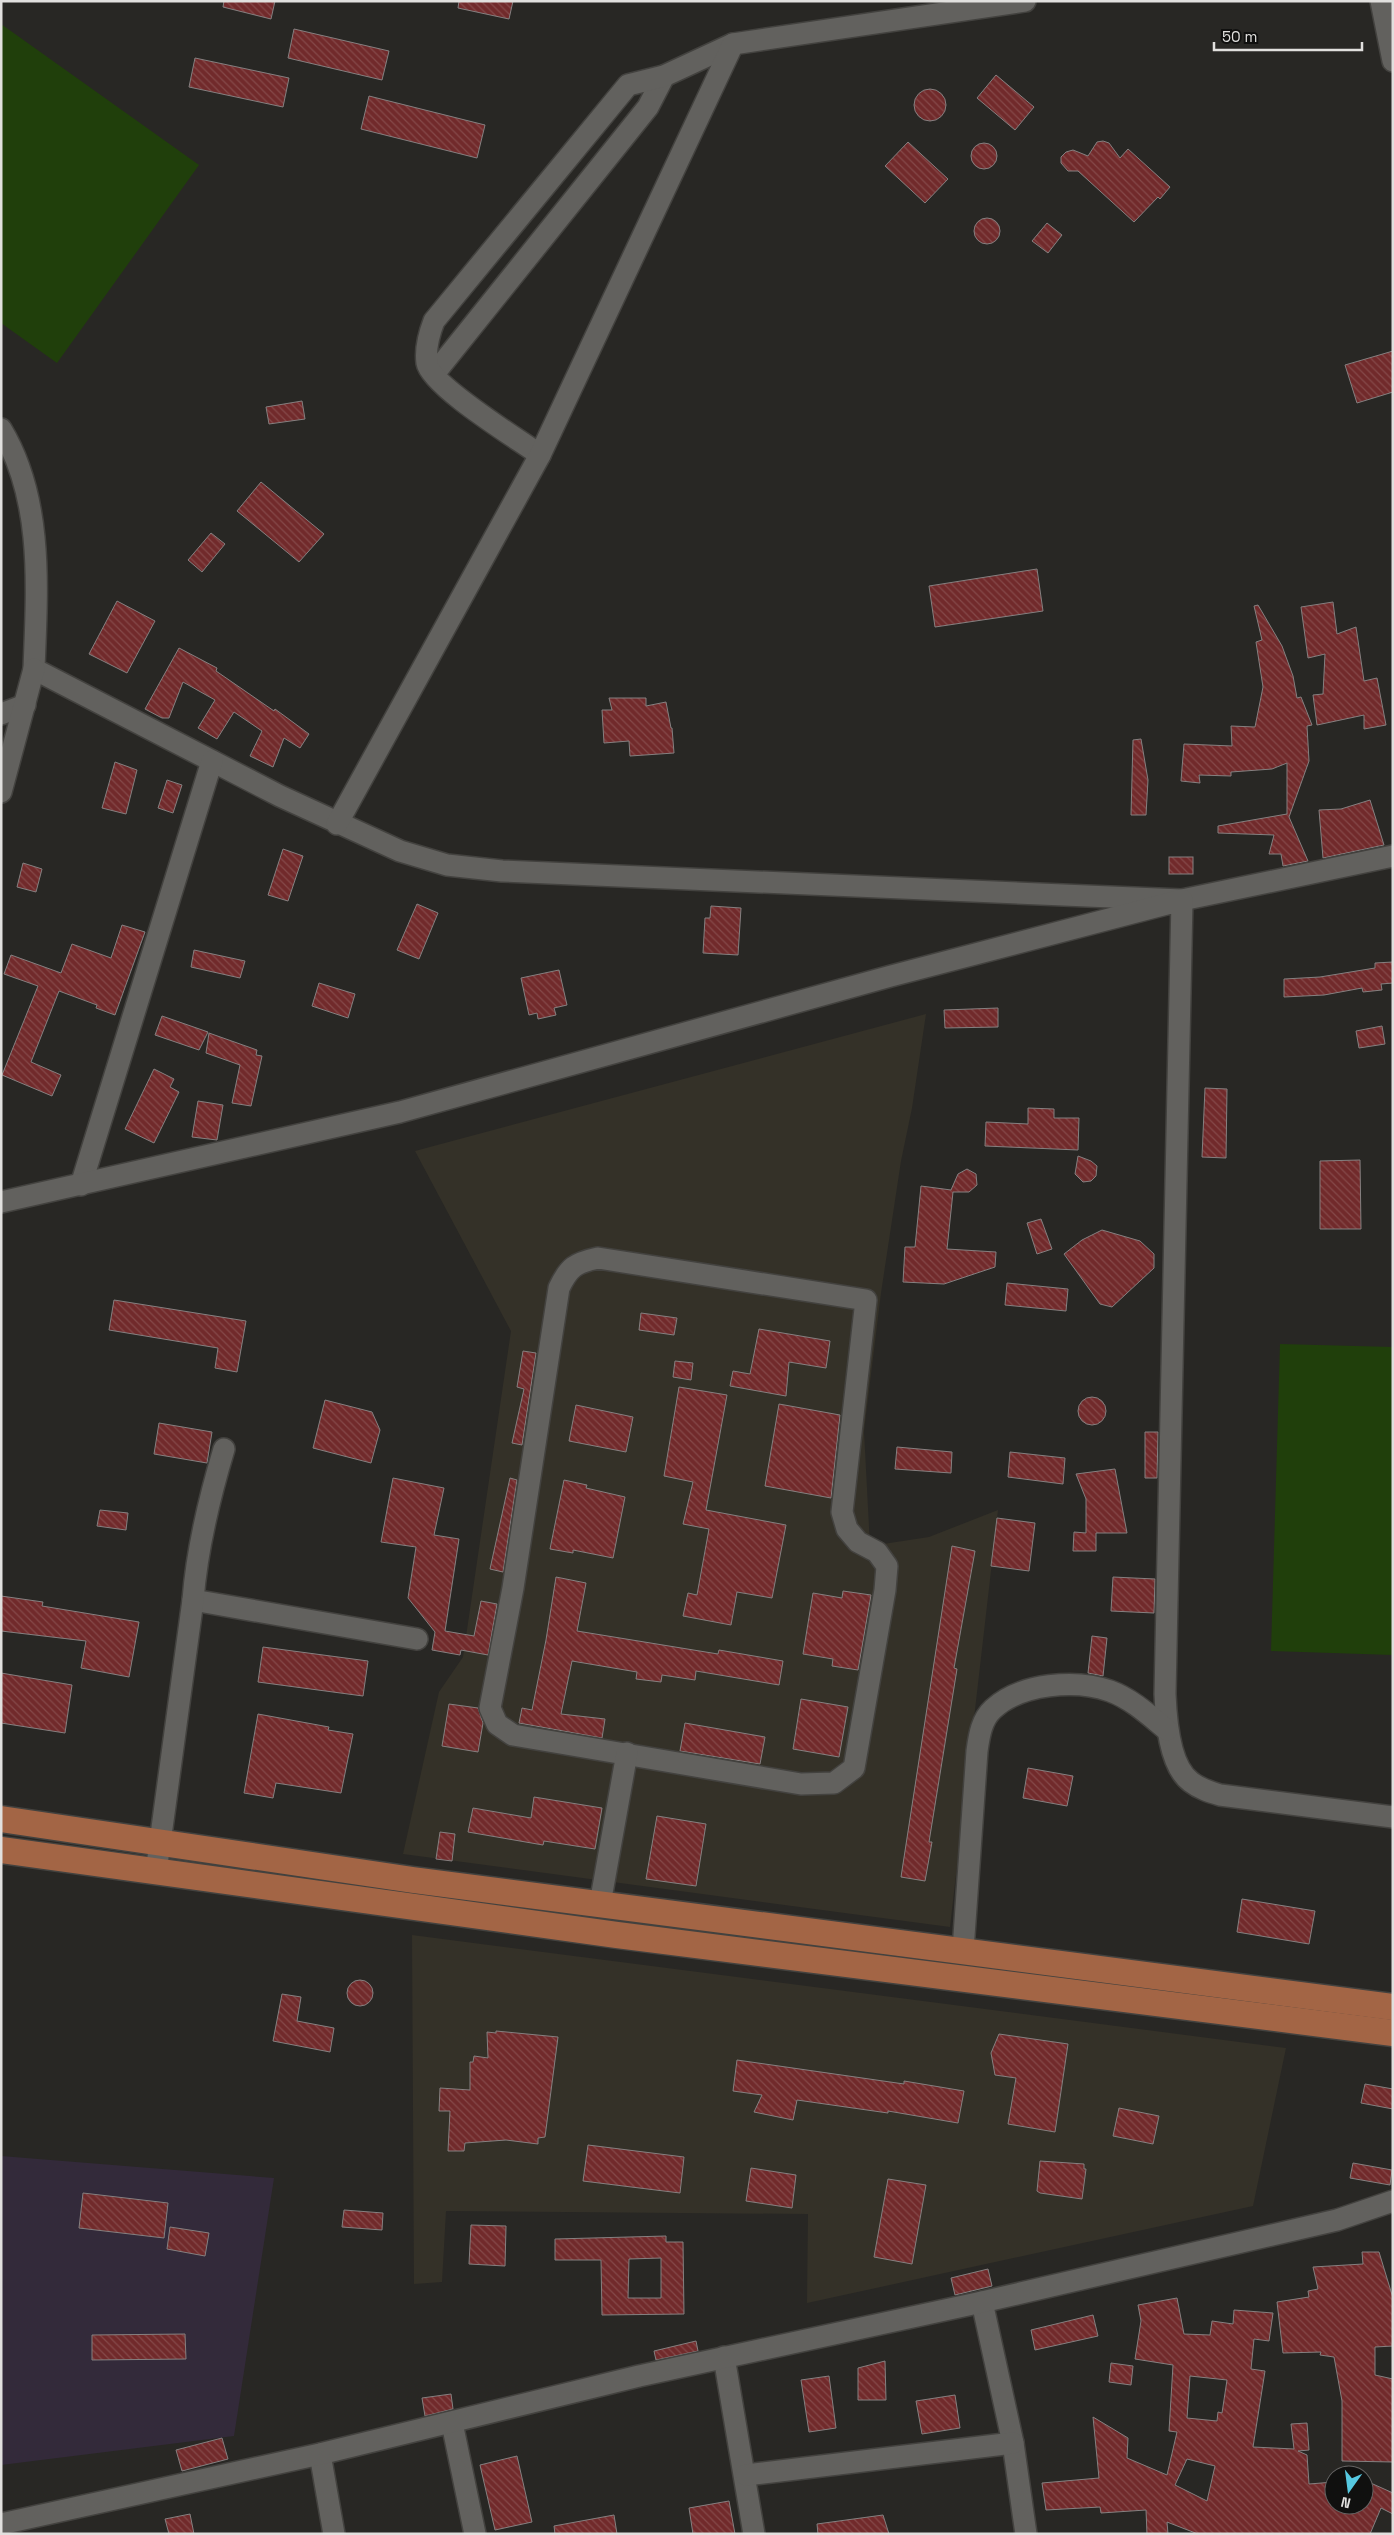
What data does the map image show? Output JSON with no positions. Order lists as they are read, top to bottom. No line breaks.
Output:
{"scale_bar":"50 m","north":"bottom"}
